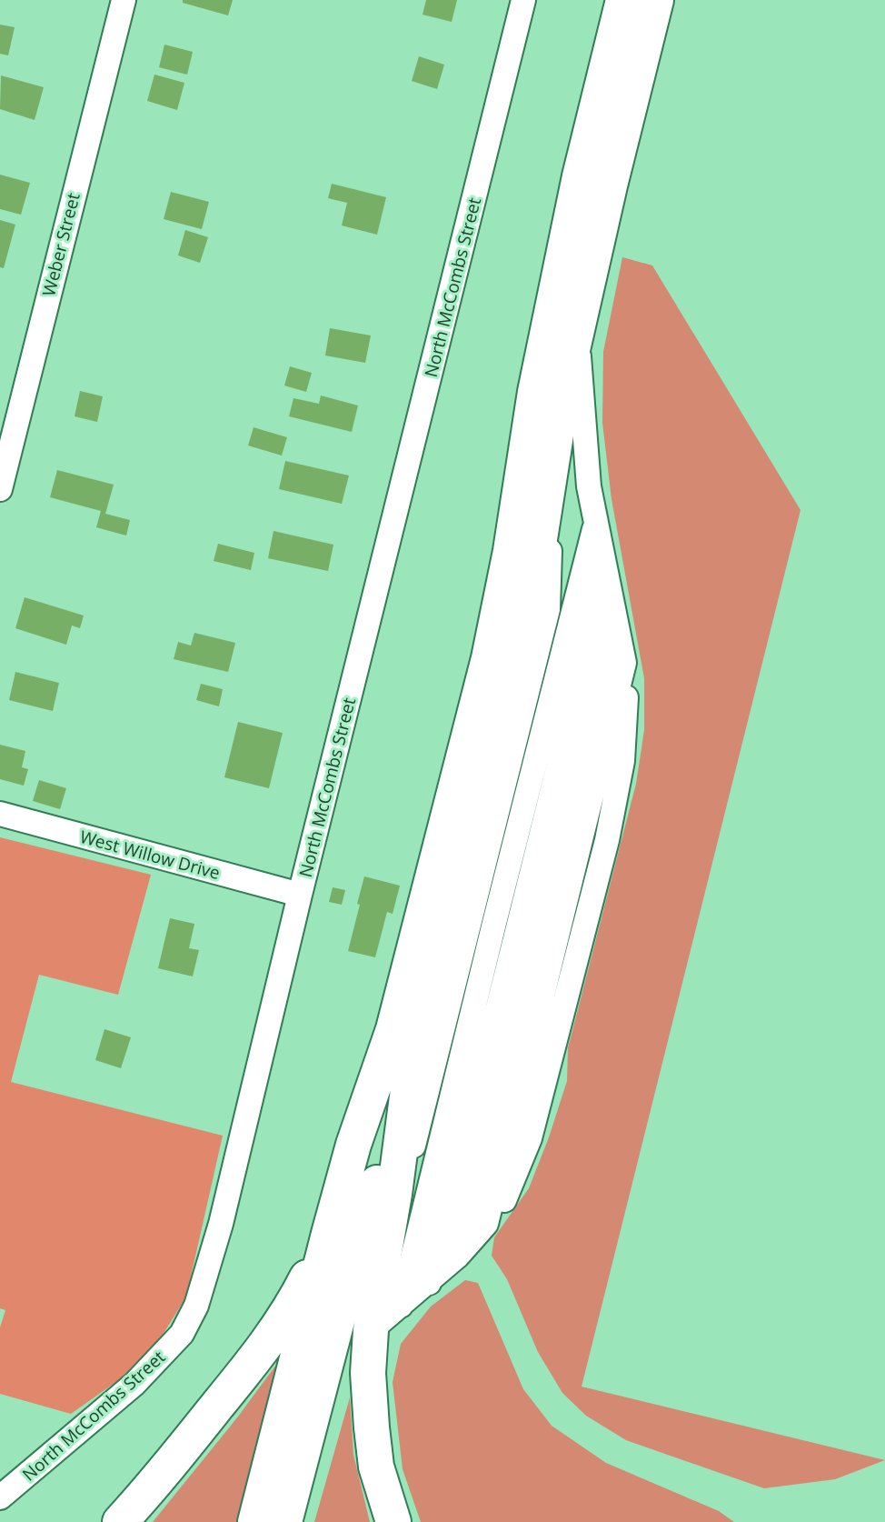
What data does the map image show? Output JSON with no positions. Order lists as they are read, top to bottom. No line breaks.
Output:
{"streets":{"street":["Weber Street","North McCombs Street","West Willow Drive"]},"crossings":[["North McCombs Street","West Willow Drive"]]}
